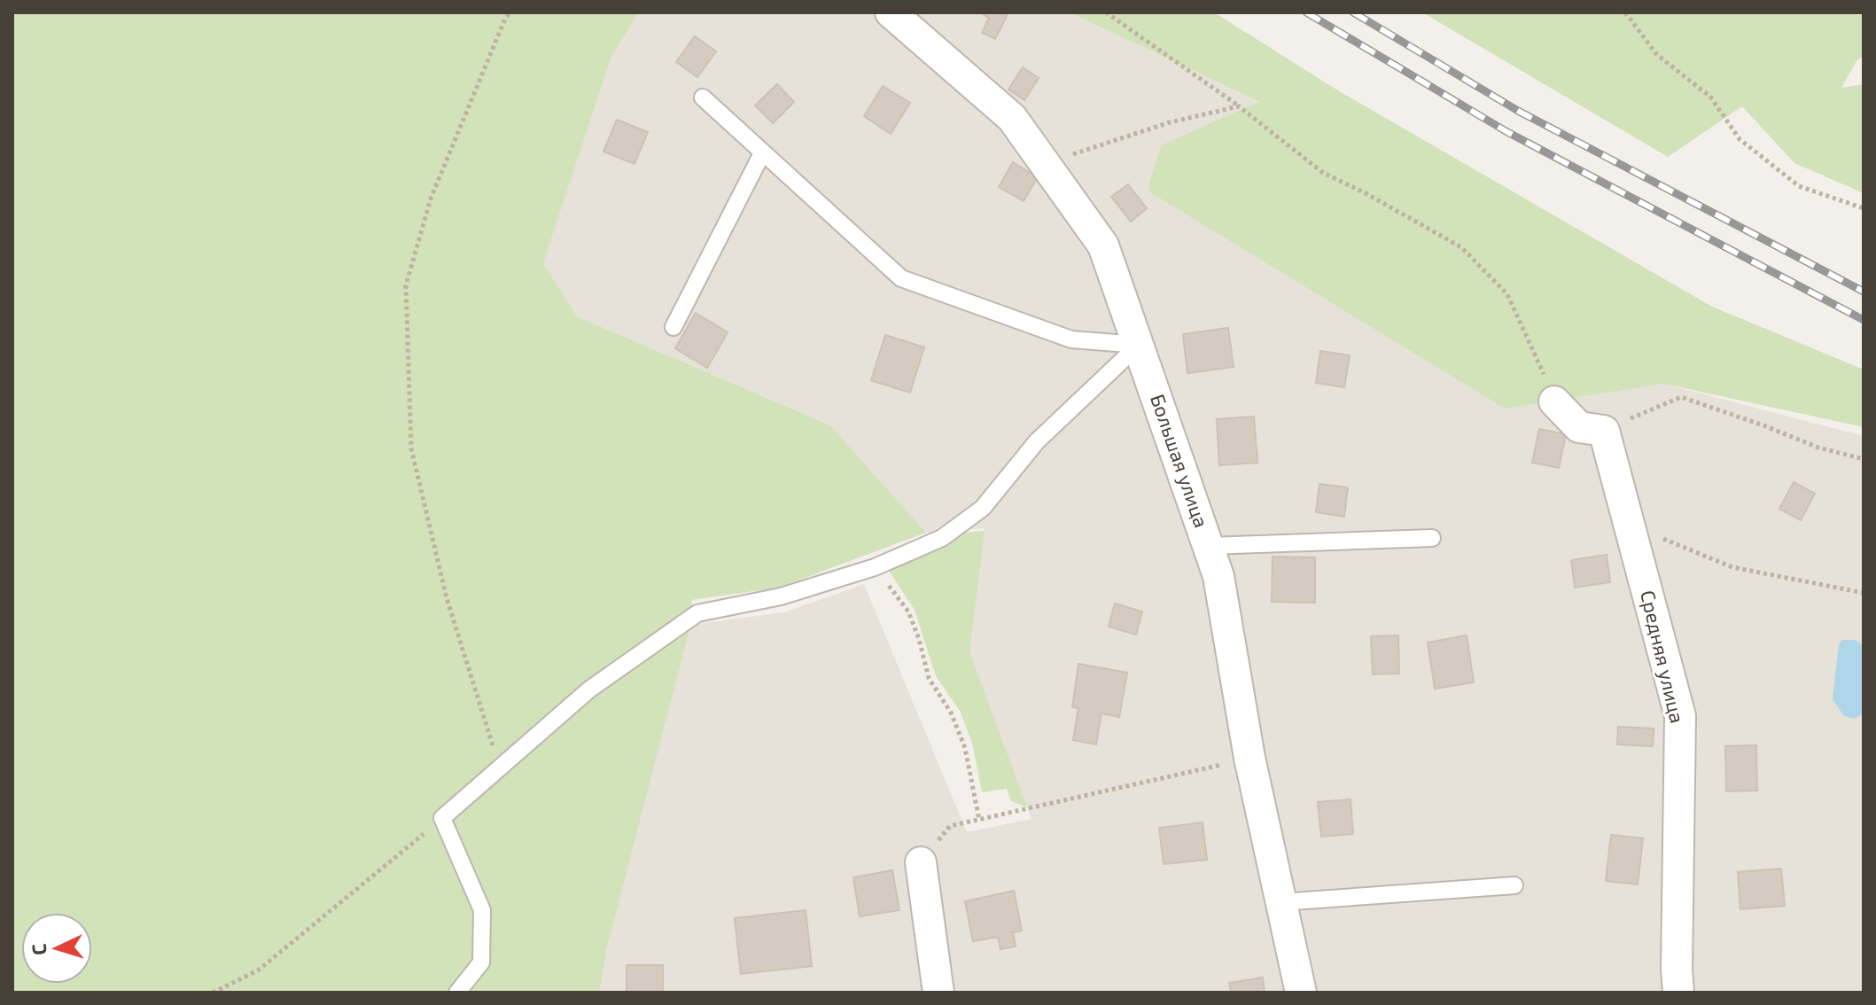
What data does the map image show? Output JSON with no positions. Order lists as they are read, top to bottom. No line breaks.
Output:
{"streets":{"street":["Большая улица","Средняя улица"]},"north":"left"}
